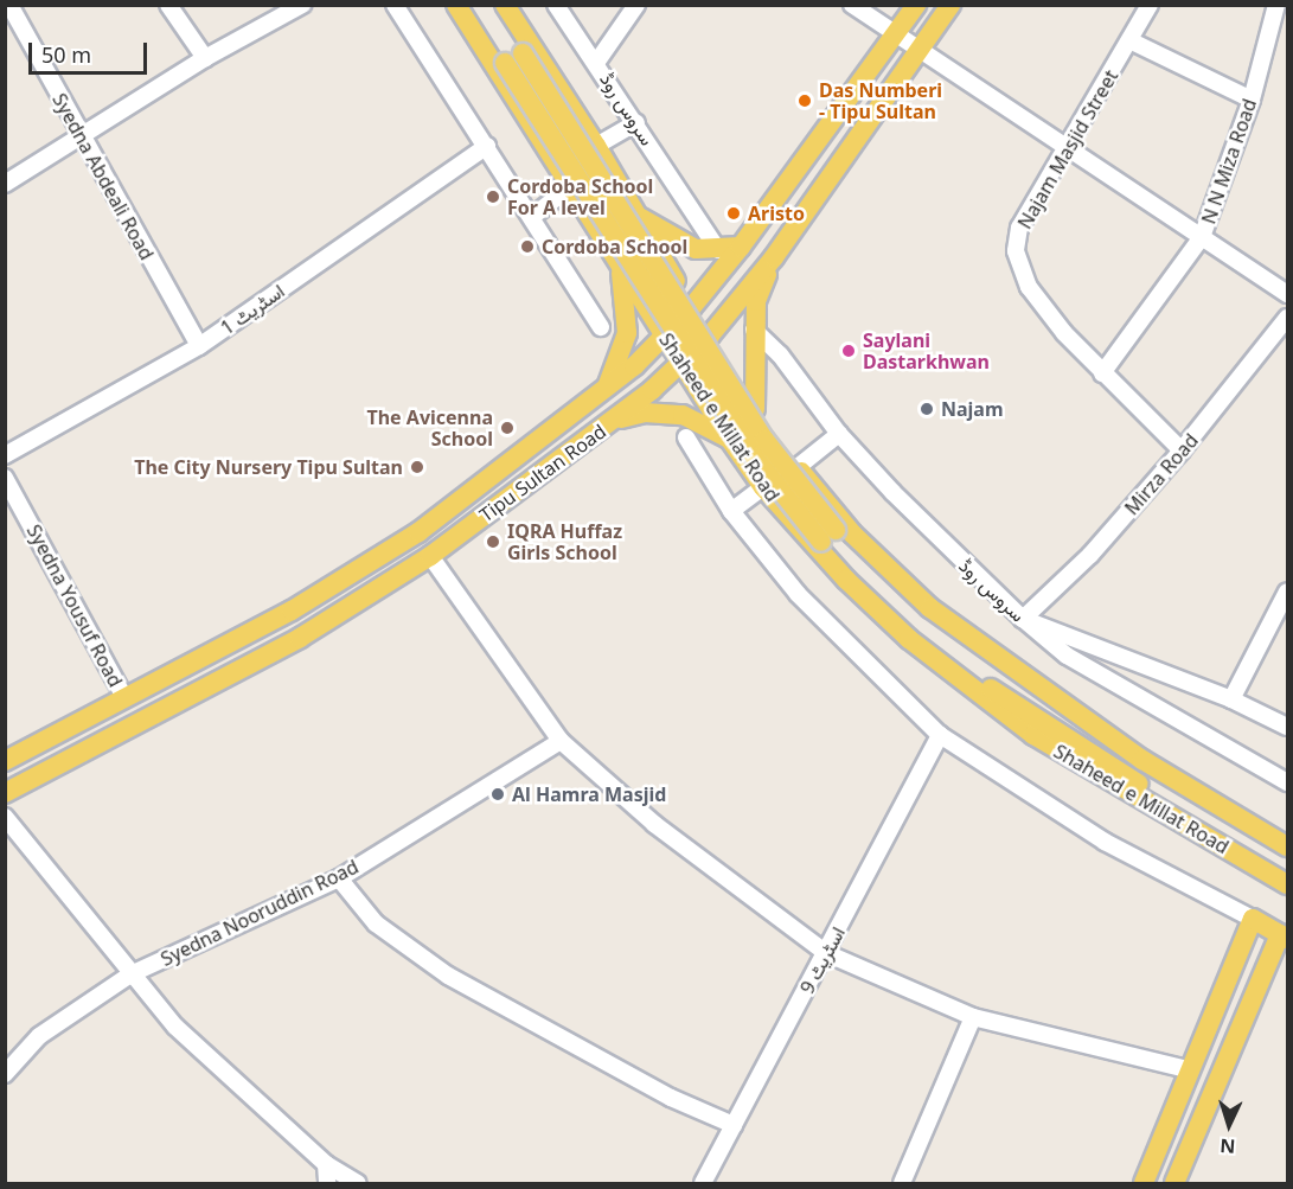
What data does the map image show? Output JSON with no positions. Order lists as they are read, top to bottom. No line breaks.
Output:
{"streets":{"main road":["Shaheed e Millat Road","Tipu Sultan Road"],"street":["سروس روڈ","Najam Masjid Street","N N Miza Road","Syedna Abdeali Road","اسٹریٹ 1","Mirza Road","Syedna Yousuf Road","Syedna Nooruddin Road","اسٹریٹ 9"]},"crossings":[["سروس روڈ","Mirza Road"],["Najam Masjid Street","N N Miza Road"],["Najam Masjid Street","Mirza Road"],["Syedna Abdeali Road","اسٹریٹ 1"],["Shaheed e Millat Road","Tipu Sultan Road"],["Tipu Sultan Road","Syedna Yousuf Road"]],"places":["Das Numberi - Tipu Sultan","Cordoba School For A level","Aristo","Cordoba School","Saylani Dastarkhwan","Najam","The Avicenna School","The City Nursery Tipu Sultan","IQRA Huffaz Girls School","Al Hamra Masjid"],"scale_bar":"50 m","north":"bottom"}
